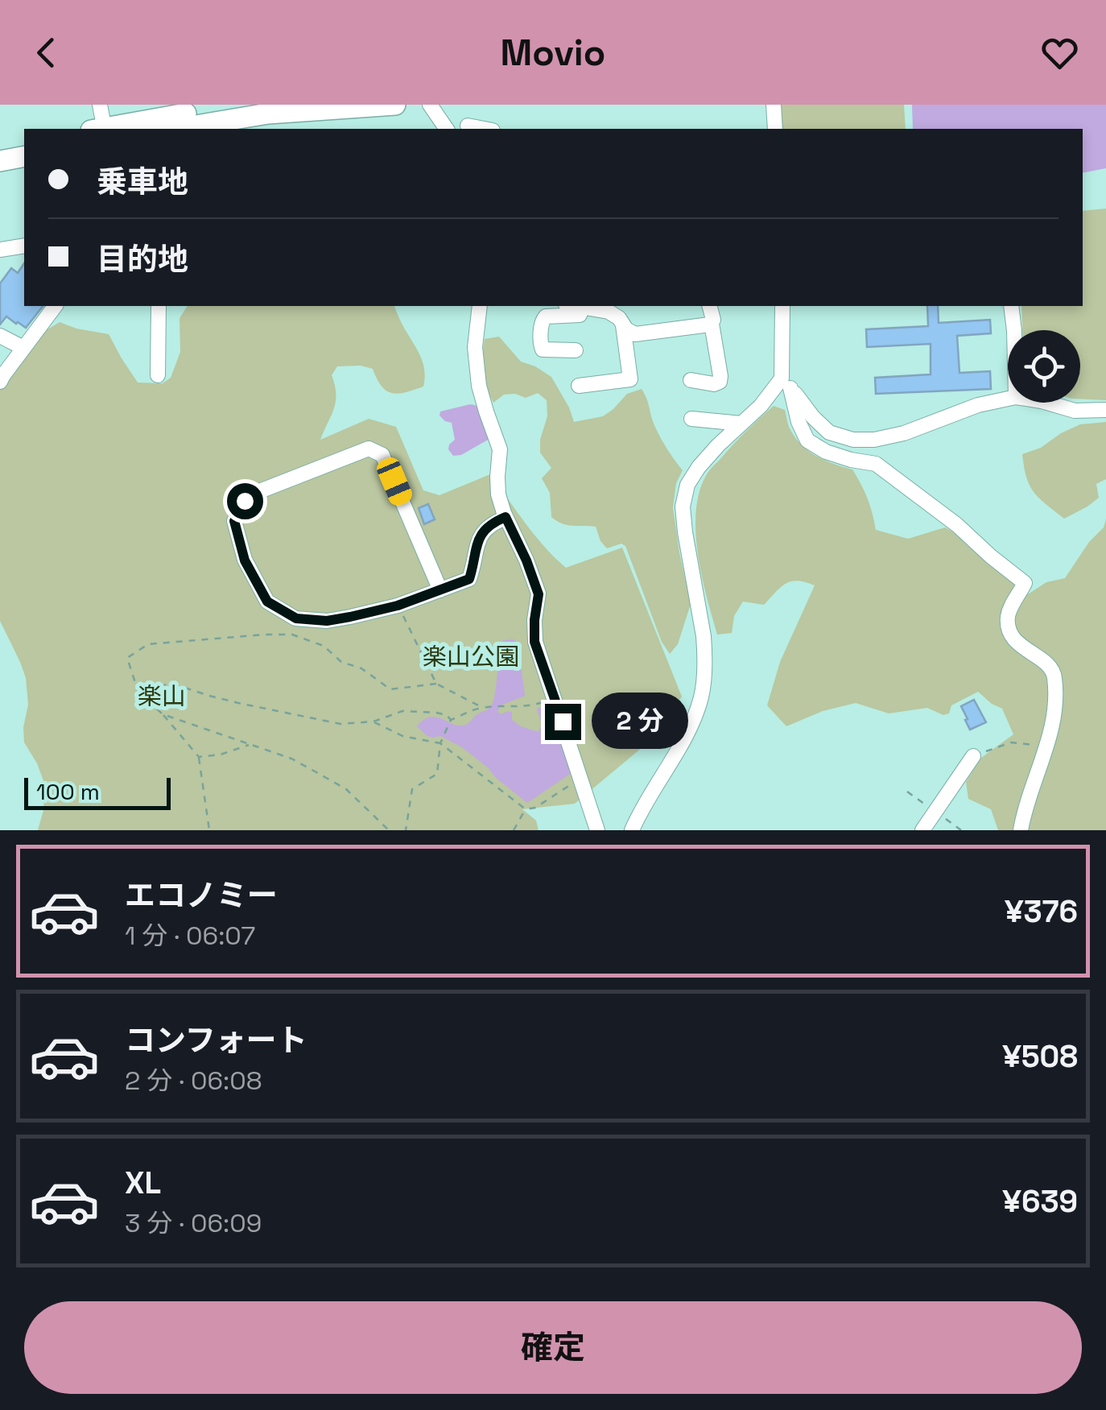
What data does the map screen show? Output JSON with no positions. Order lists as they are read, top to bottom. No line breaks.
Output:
{"parks":["楽山公園","楽山"],"scale_bar":"100 m","page":{"header":"Movio","banner":["乗車地","目的地"],"bubble":"2 分","scale":"100 m","list":[{"name":"エコノミー","note":"1 分 · 06:07","value":"¥376"},{"name":"コンフォート","note":"2 分 · 06:08","value":"¥508"},{"name":"XL","note":"3 分 · 06:09","value":"¥639"}],"buttons":"確定"}}
